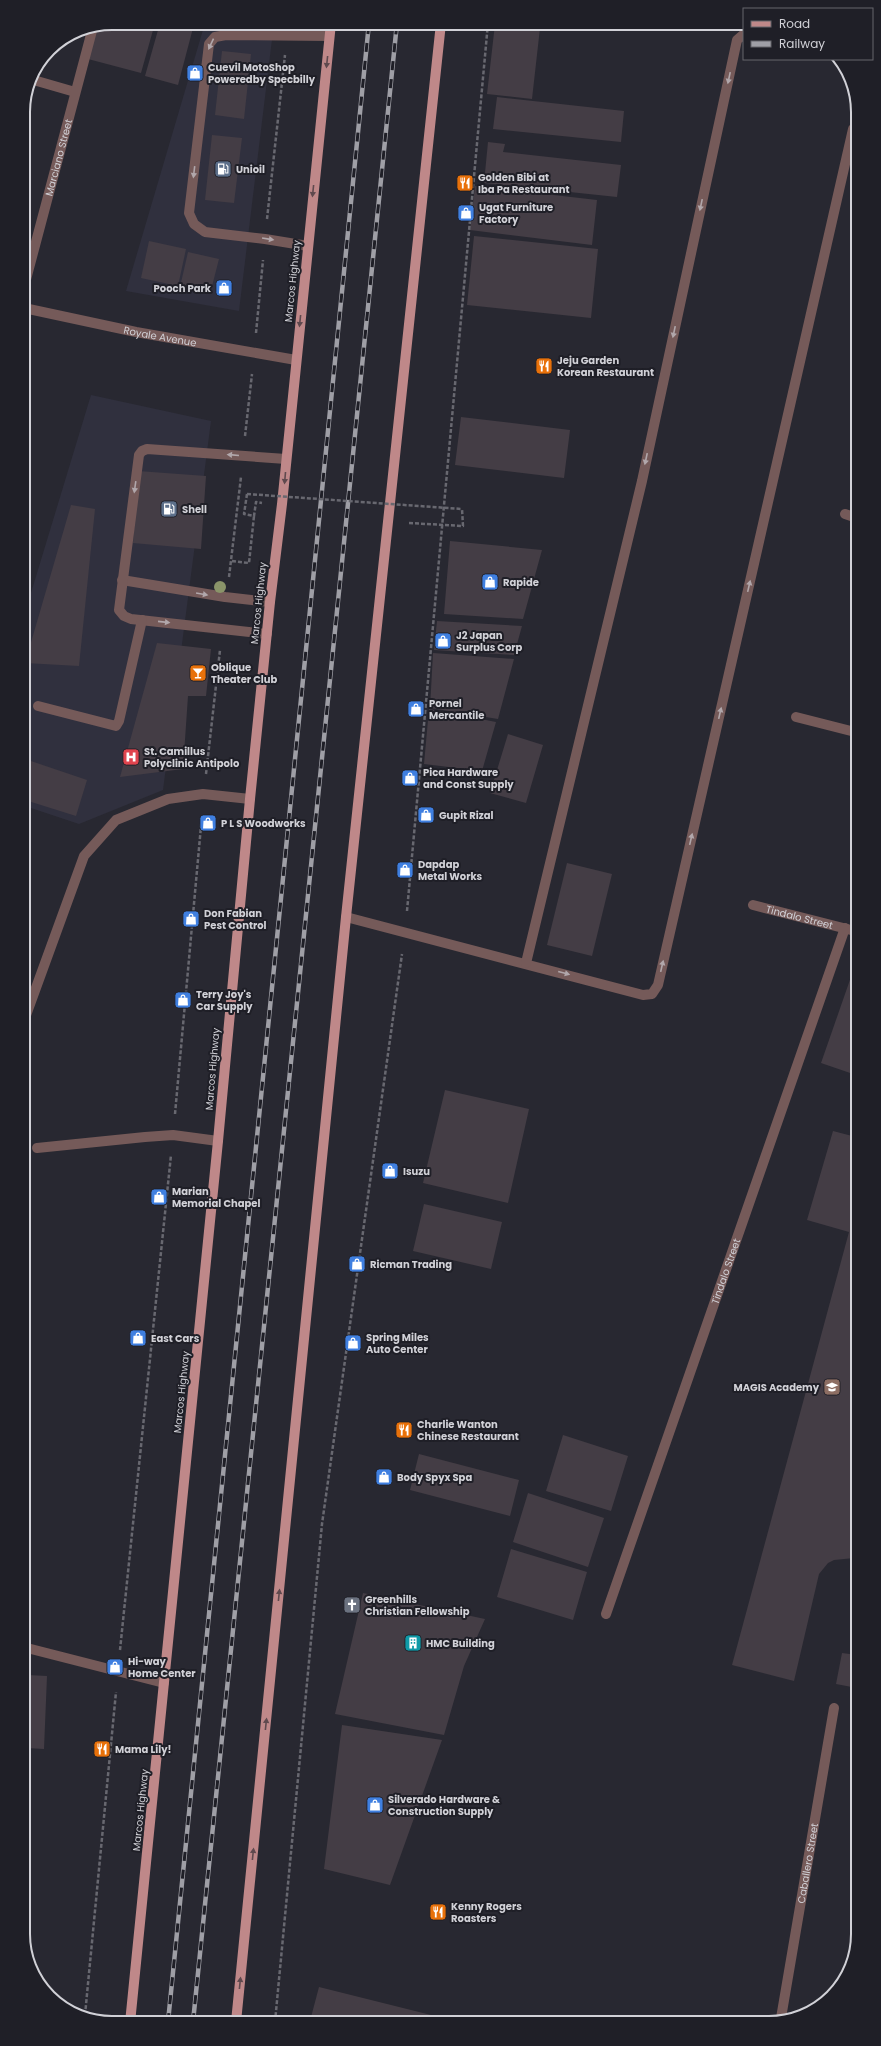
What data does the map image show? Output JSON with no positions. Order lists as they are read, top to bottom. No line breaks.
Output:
{"streets":{"main road":["Marcos Highway"],"street":["Marciano Street","Royale Avenue","Tindalo Street","Caballero Street"]},"crossings":[["Marcos Highway","Royale Avenue"]],"places":{"shop":["Cuevil MotoShop Poweredby Specbilly","Ugat Furniture Factory","Pooch Park","Rapide","J2 Japan Surplus Corp","Pornel Mercantile","Pica Hardware and Const Supply","Gupit Rizal","P L S Woodworks","Dapdap Metal Works","Don Fabian Pest Control","Terry Joy's Car Supply","Isuzu","Marian Memorial Chapel","Ricman Trading","East Cars","Spring Miles Auto Center","Body Spyx Spa","Hi-way Home Center","Silverado Hardware & Construction Supply"],"fuel station":["Unioil","Shell"],"restaurant":["Golden Bibi at Iba Pa Restaurant","Jeju Garden Korean Restaurant","Charlie Wanton Chinese Restaurant","Mama Lily!","Kenny Rogers Roasters"],"bar":["Oblique Theater Club"],"hospital":["St. Camillus Polyclinic Antipolo"],"school or university":["MAGIS Academy"],"church":["Greenhills Christian Fellowship"],"building":["HMC Building"]},"legend":["Road","Railway"]}
